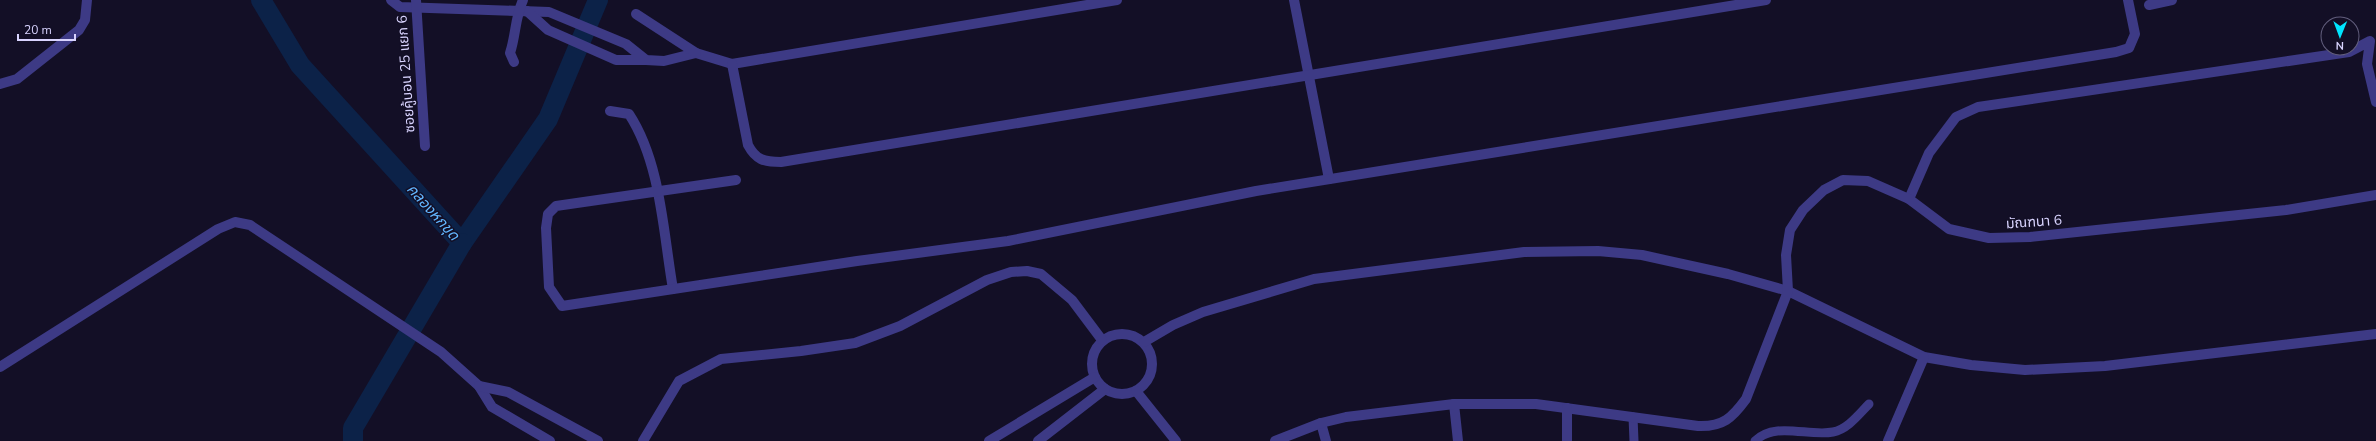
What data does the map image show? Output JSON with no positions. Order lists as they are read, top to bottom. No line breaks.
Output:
{"streets":{"street":["ซอยคู้บอน 25 แยก 6","มัณฑนา 6"]},"water":["คลองหกขุด"],"scale_bar":"20 m","north":"bottom"}
